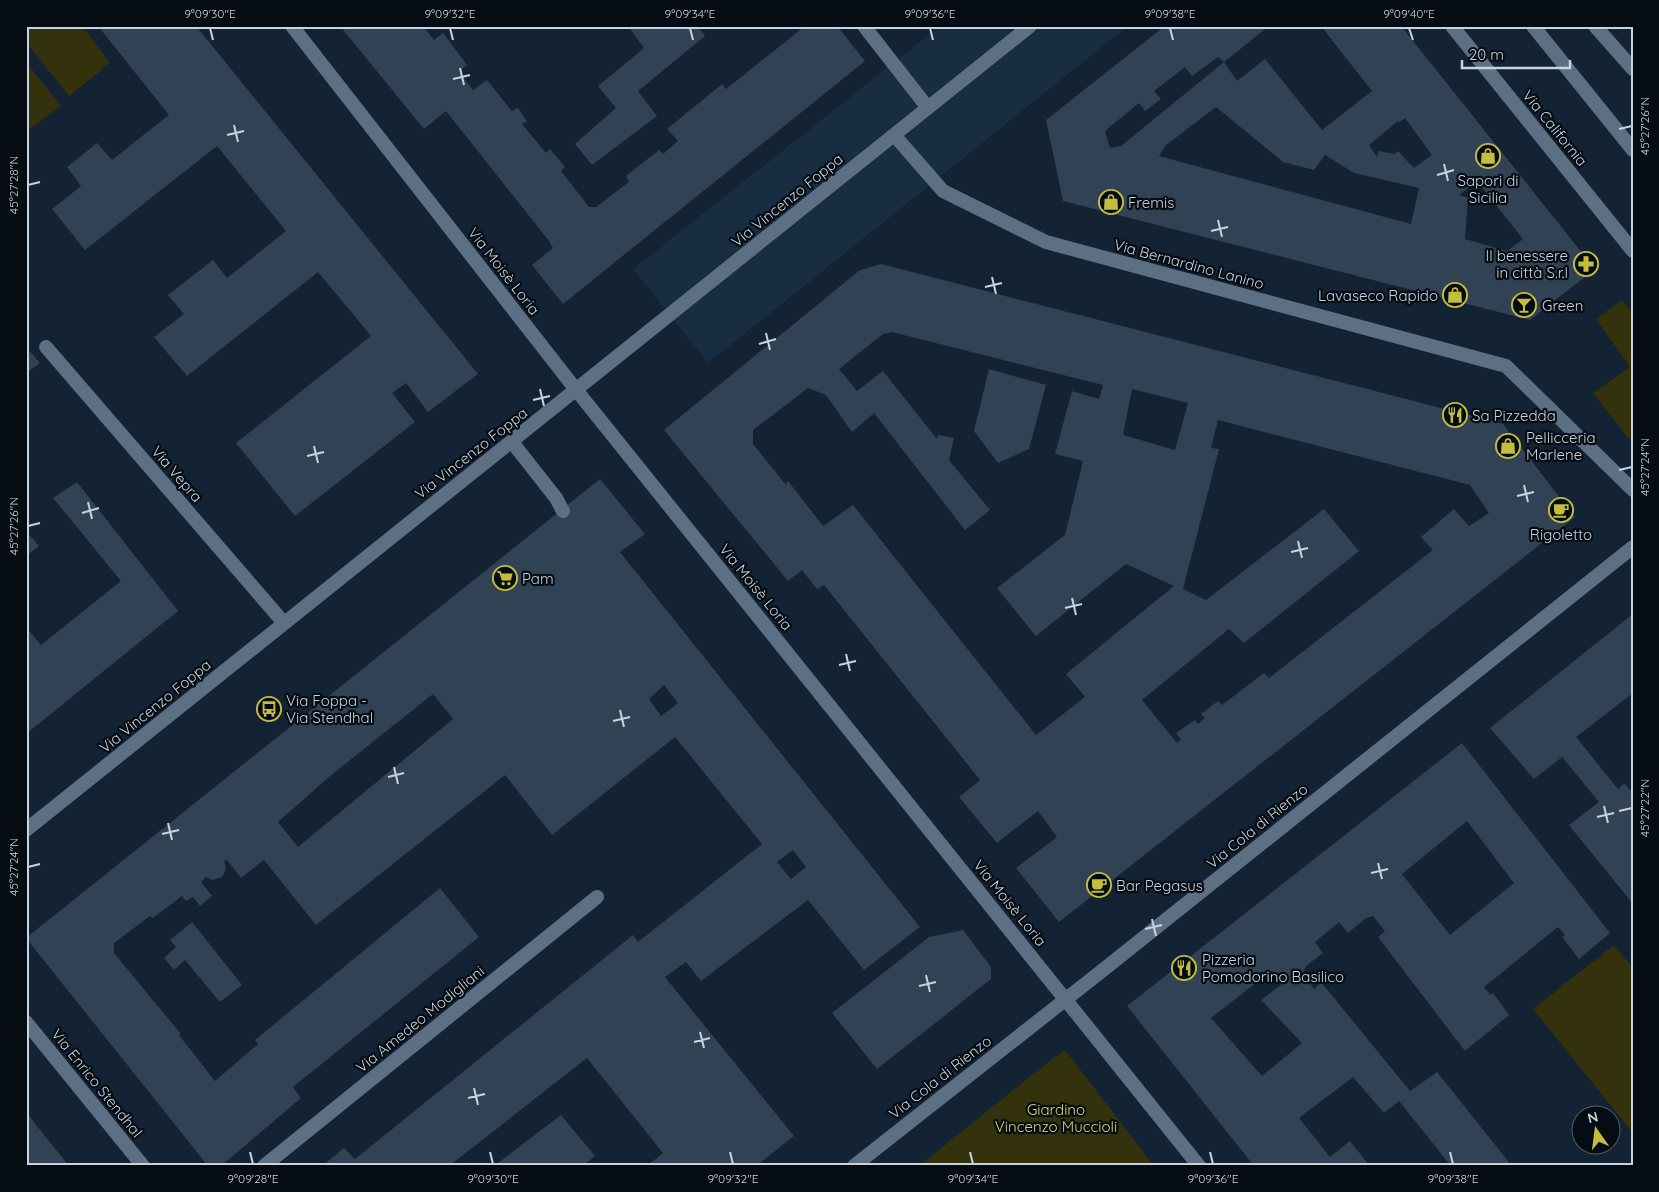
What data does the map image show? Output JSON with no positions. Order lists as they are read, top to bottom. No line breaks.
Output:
{"streets":{"street":["Via California","Via Vincenzo Foppa","Via Bernardino Lanino","Via Moisè Loria","Via Vepra","Via Cola di Rienzo","Via Amedeo Modigliani","Via Enrico Stendhal"]},"crossings":[["Via Vincenzo Foppa","Via Bernardino Lanino"],["Via Vincenzo Foppa","Via Moisè Loria"],["Via Vincenzo Foppa","Via Vepra"],["Via Moisè Loria","Via Cola di Rienzo"]],"parks":["Giardino Vincenzo Muccioli"],"places":{"shop":["Sapori di Sicilia","Fremis","Lavaseco Rapido","Pellicceria Marlene"],"pharmacy":["Il benessere in città S.r.l"],"bar":["Green"],"restaurant":["Sa Pizzedda","Pizzeria Pomodorino Basilico"],"cafe":["Rigoletto","Bar Pegasus"],"supermarket":["Pam"],"bus stop":["Via Foppa - Via Stendhal"]},"scale_bar":"20 m","north":"top","coordinates":["9°09'30\"E","9°09'32\"E","9°09'34\"E","9°09'36\"E","9°09'38\"E","9°09'40\"E","45°27'26\"N","45°27'28\"N","45°27'24\"N","45°27'22\"N","9°09'28\"E"]}
